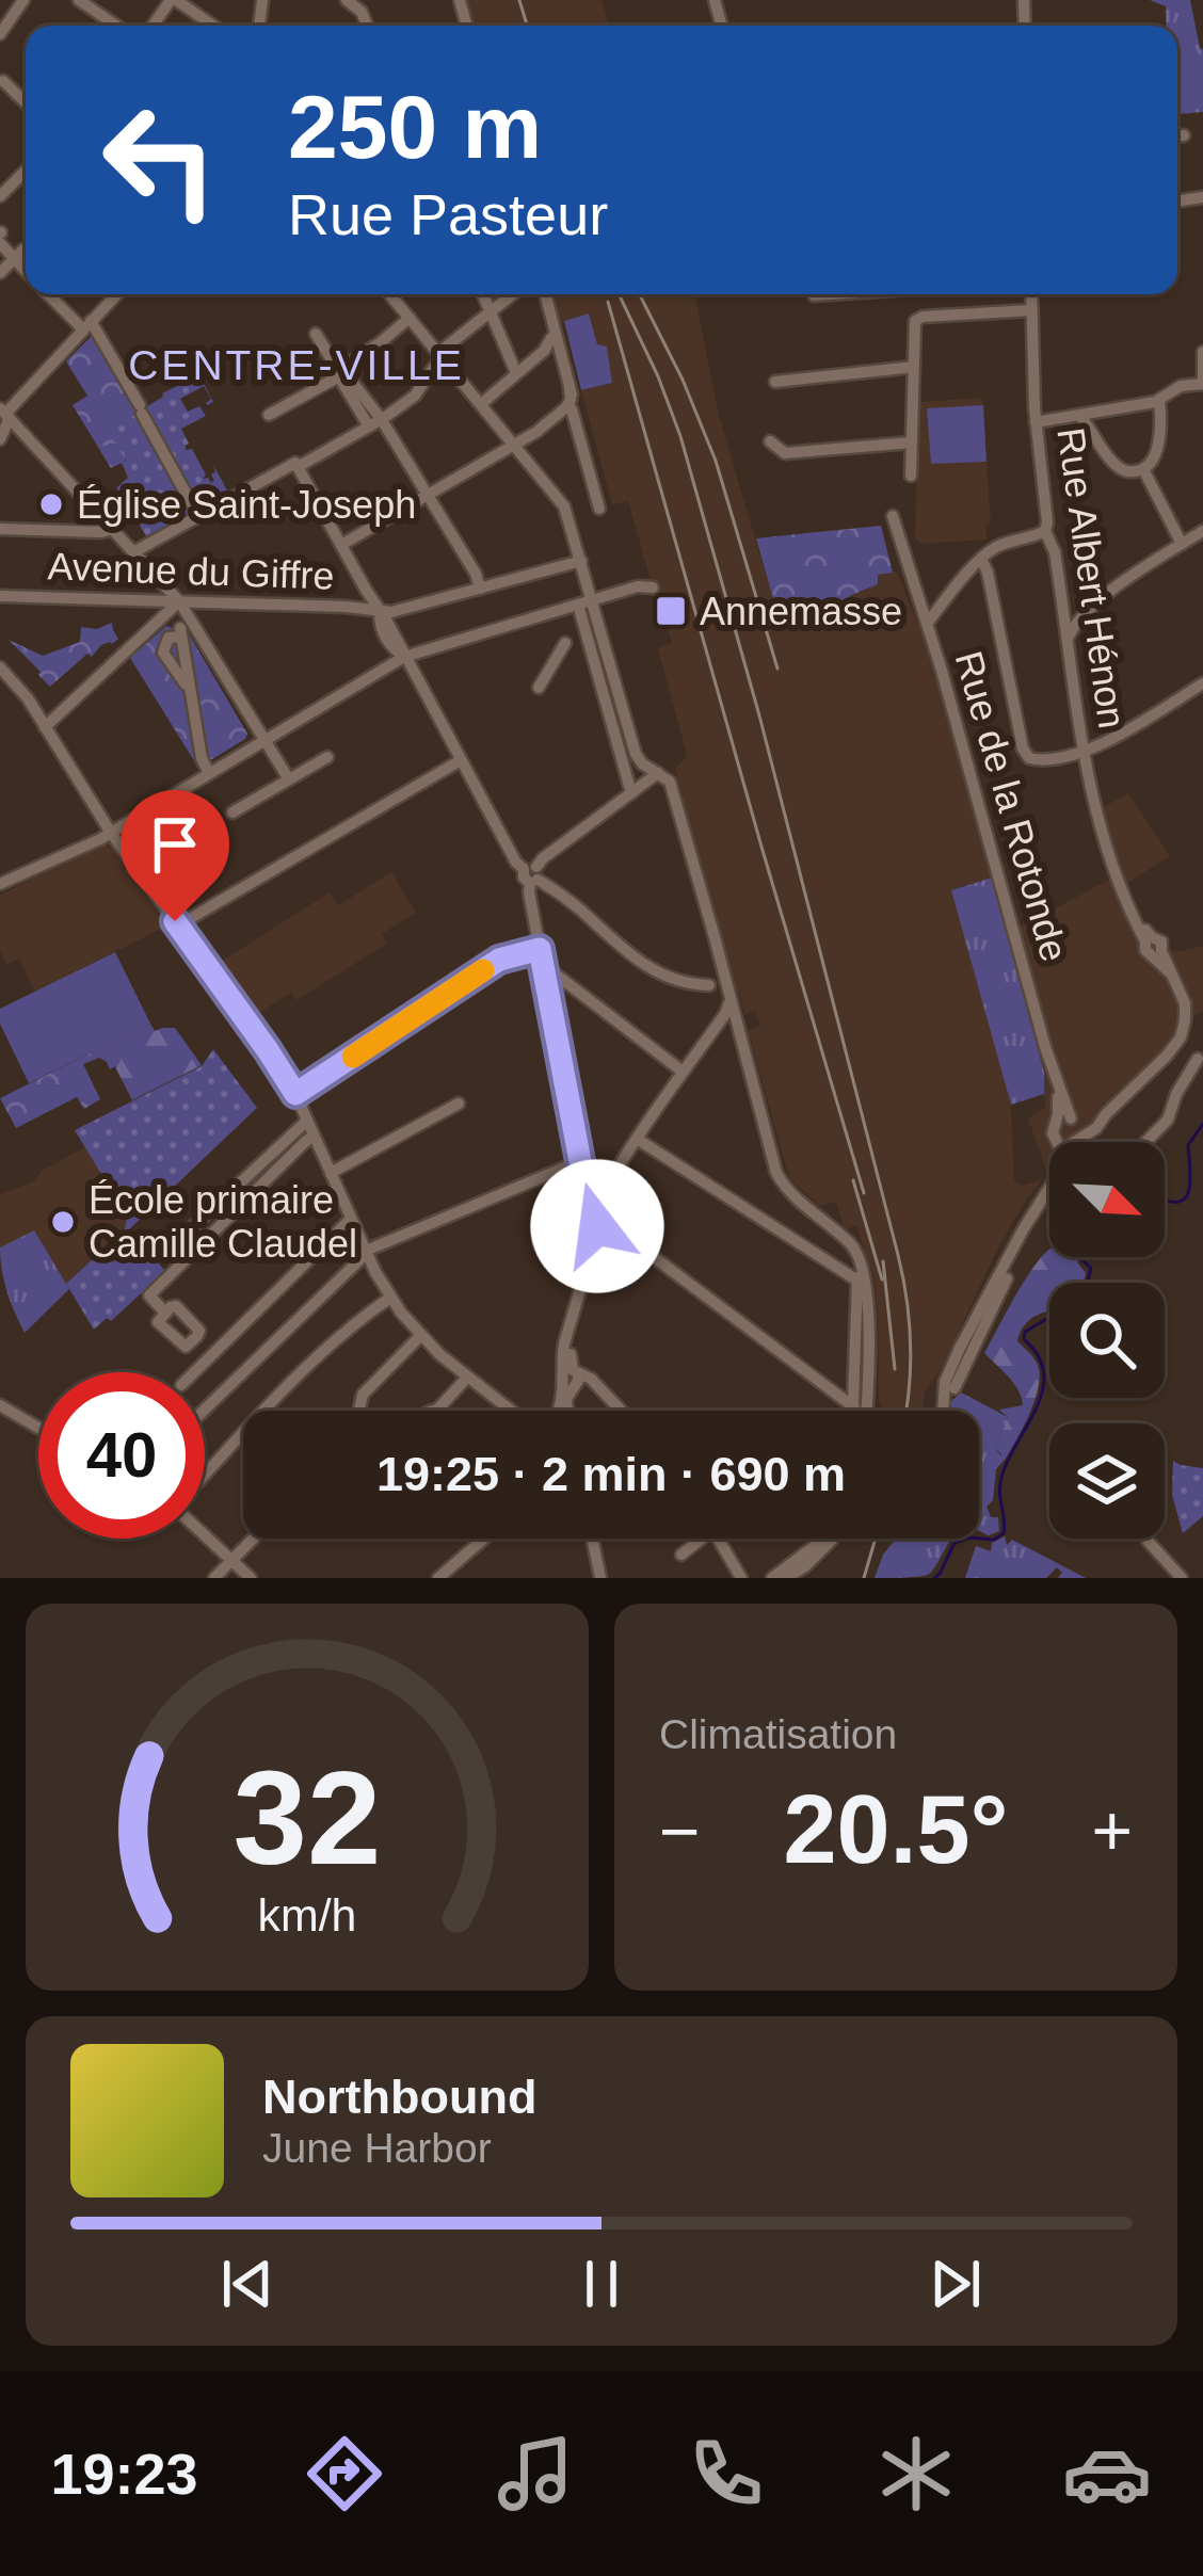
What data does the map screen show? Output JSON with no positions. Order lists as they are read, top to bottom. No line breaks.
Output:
{"streets":{"street":["Avenue du Giffre","Rue Albert Hénon","Rue de la Rotonde"]},"crossings":[["Rue Albert Hénon","Rue de la Rotonde"]],"districts":["CENTRE-VILLE"],"places":{"other":["Église Saint-Joseph","École primaire Camille Claudel"],"transit":["Annemasse"]},"north":"bottom right","page":{"turn":["250 m","Rue Pasteur"],"limit":"40","trip":"19:25 · 2 min · 690 m","tile":"Climatisation","heat":["−","20.5°","+"],"song":["Northbound","June Harbor"],"tabs":"19:23","gauge":["32","km/h"]}}
